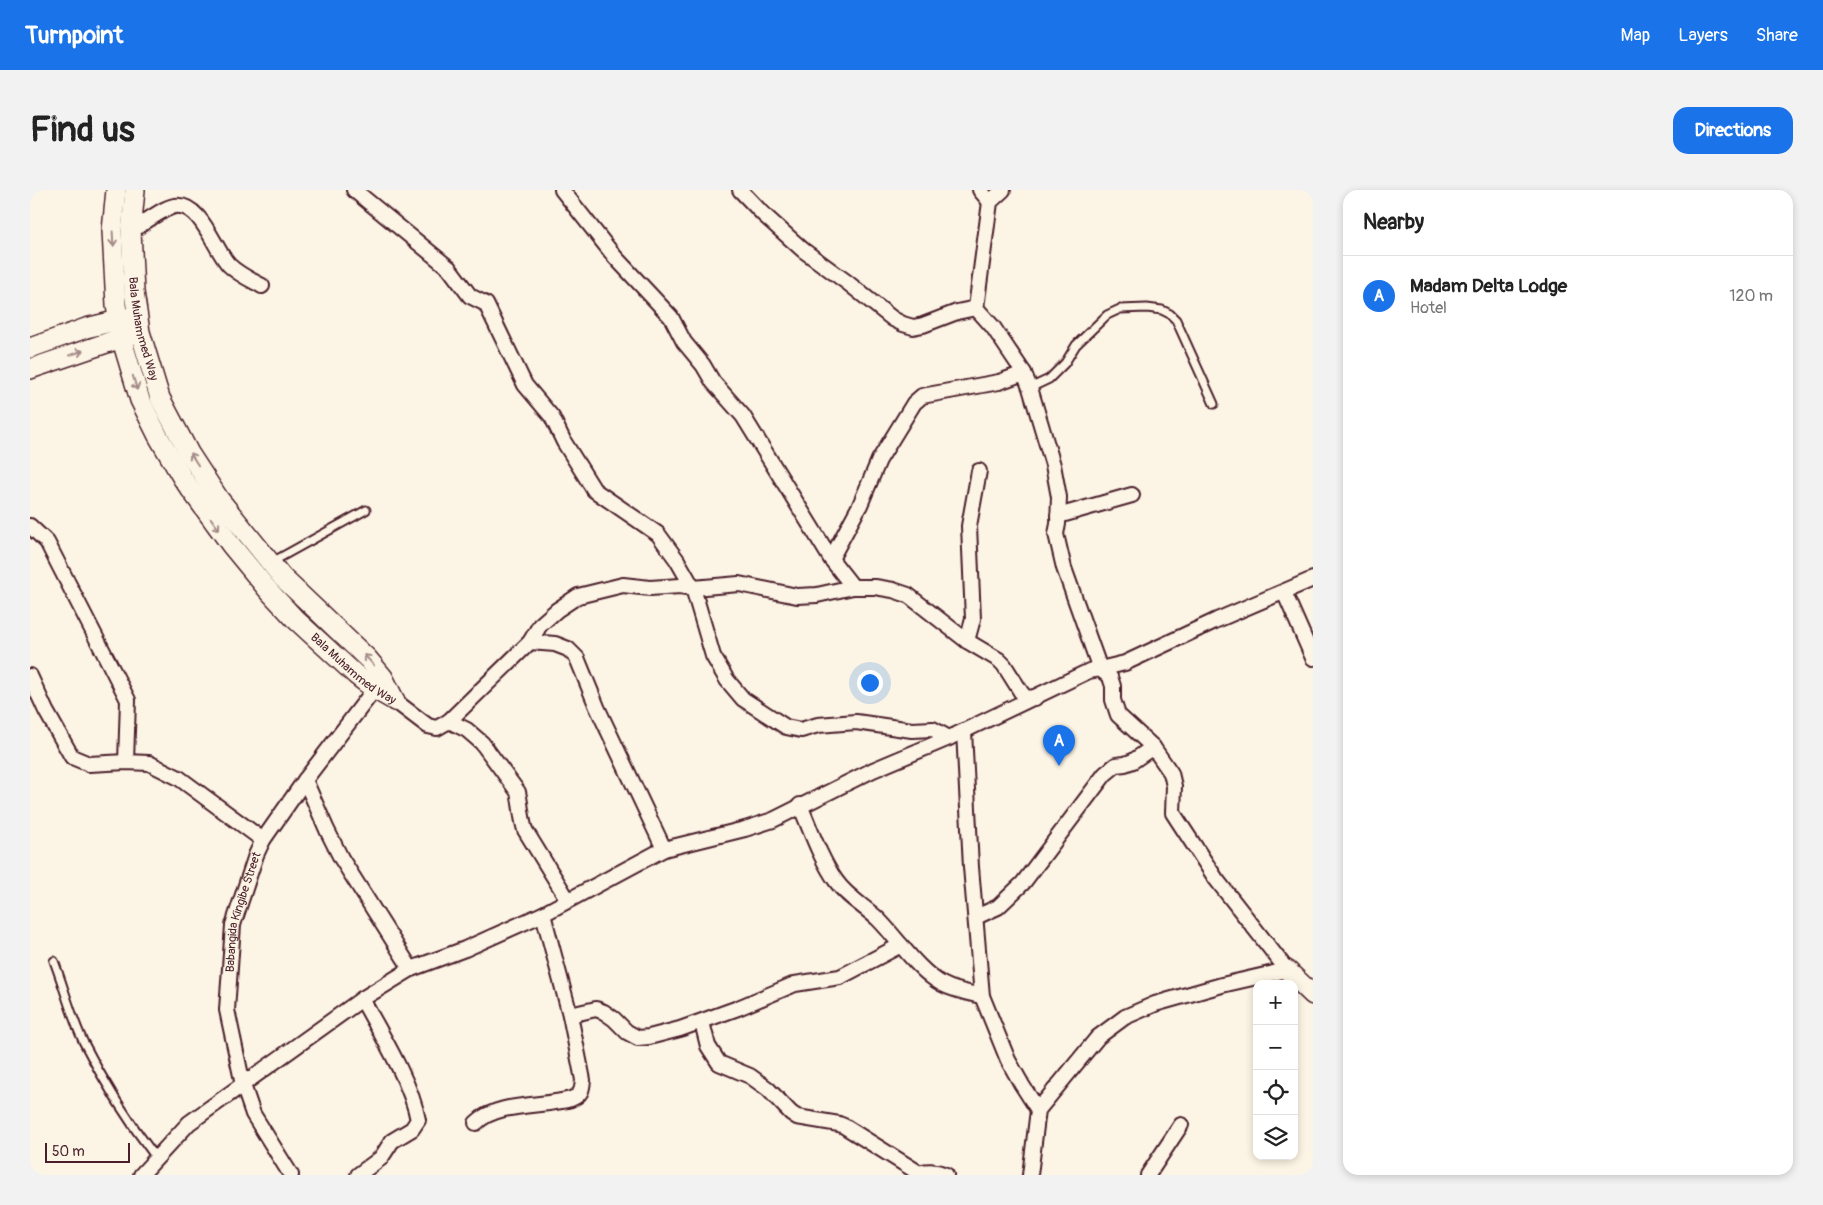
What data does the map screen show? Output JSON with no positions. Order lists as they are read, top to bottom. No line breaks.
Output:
{"streets":{"street":["Bala Muhammed Way","Babangida Kingibe Street"]},"crossings":[["Bala Muhammed Way","Babangida Kingibe Street"]],"scale_bar":"50 m","page":{"header":"Turnpoint","nav":["Map","Layers","Share"],"buttons":"Directions","title":"Find us","heading":"Nearby","list":[{"mark":"A","name":"Madam Delta Lodge","note":"Hotel","value":"120 m"}],"pins":"A","map_buttons":["+","−"],"scale":"50 m"}}
